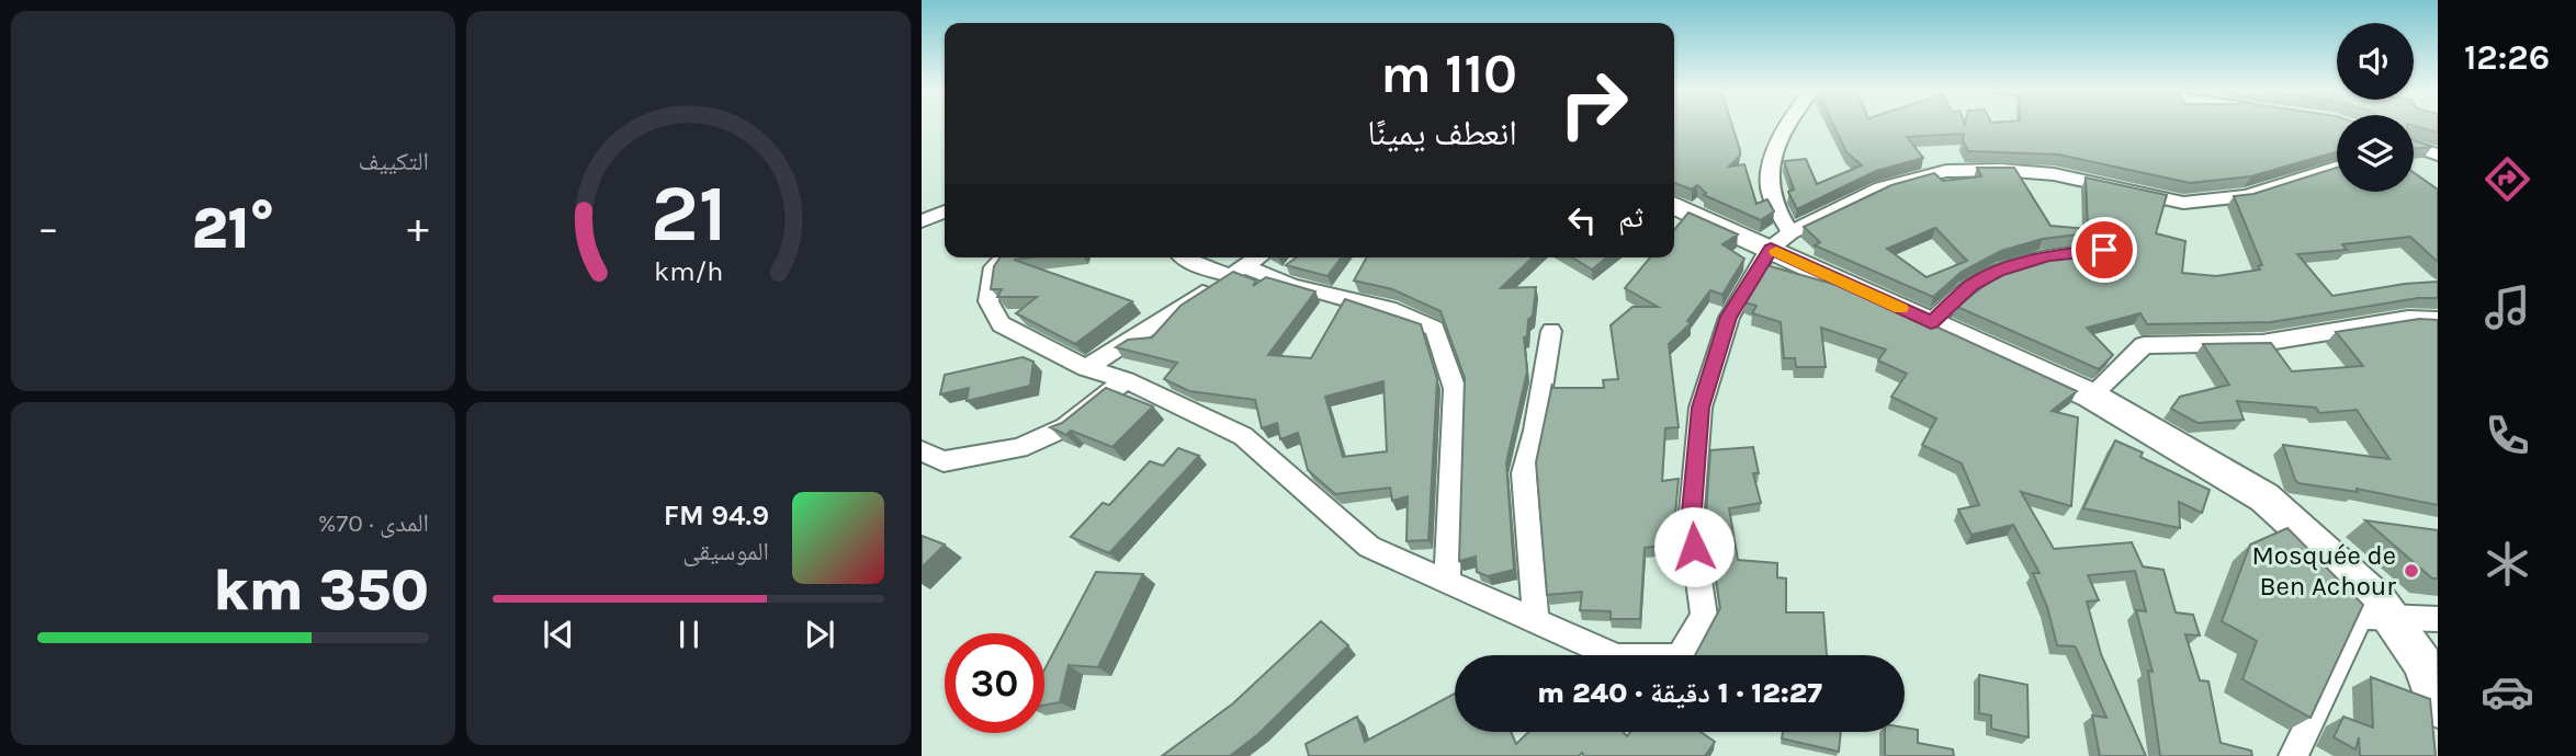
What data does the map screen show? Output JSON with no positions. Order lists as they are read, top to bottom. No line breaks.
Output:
{"places":["Mosquée de Ben Achour"],"page":{"tabs":"12:26","tile":["التكييف",["المدى · 70%","350 km"]],"turn":["110 m","انعطف يمينًا"],"then":"ثم","heat":["−","21°","+"],"song":["94.9 FM","الموسيقى"],"limit":"30","trip":"12:27 · 1 دقيقة · 240 m","gauge":["21","km/h"]}}
